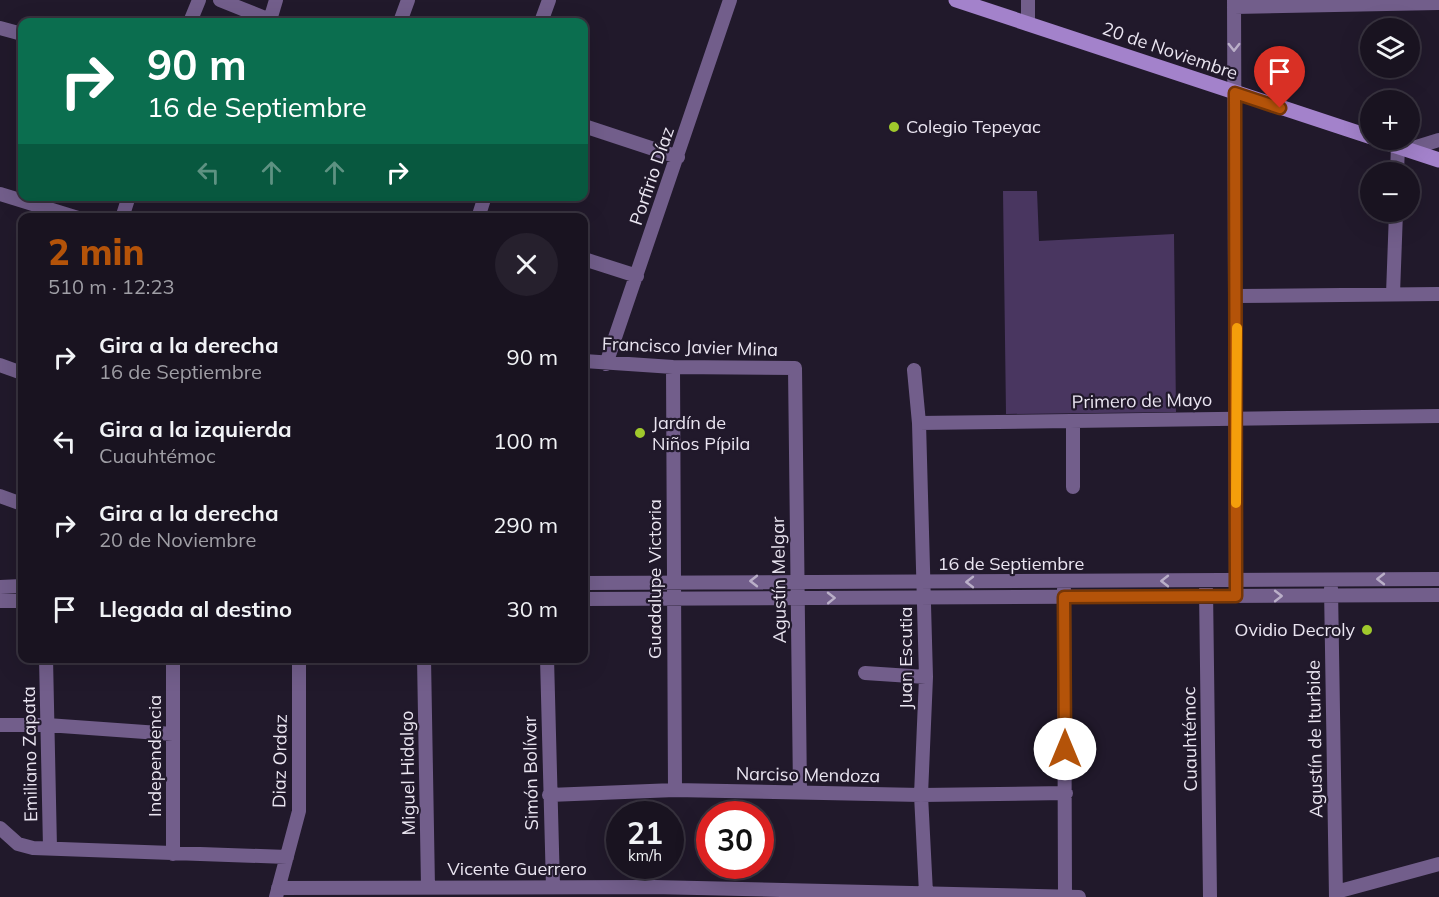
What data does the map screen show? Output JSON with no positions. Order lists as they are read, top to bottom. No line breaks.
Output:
{"streets":{"main road":["20 de Noviembre"],"street":["Porfirio Díaz","Francisco Javier Mina","Primero de Mayo","16 de Septiembre","Guadalupe Victoria","Agustín Melgar","Juan Escutia","Cuauhtémoc","Agustín de Iturbide","Emiliano Zapata","Independencia","Diaz Ordaz","Miguel Hidalgo","Simón Bolívar","Narciso Mendoza","Vicente Guerrero"]},"crossings":[["Porfirio Díaz","Francisco Javier Mina"],["Francisco Javier Mina","Guadalupe Victoria"],["Francisco Javier Mina","Agustín Melgar"],["Primero de Mayo","Juan Escutia"],["16 de Septiembre","Guadalupe Victoria"],["16 de Septiembre","Agustín Melgar"],["16 de Septiembre","Juan Escutia"],["16 de Septiembre","Cuauhtémoc"],["16 de Septiembre","Agustín de Iturbide"],["Guadalupe Victoria","Narciso Mendoza"],["Agustín Melgar","Narciso Mendoza"],["Juan Escutia","Narciso Mendoza"],["Juan Escutia","Vicente Guerrero"],["Diaz Ordaz","Vicente Guerrero"],["Miguel Hidalgo","Vicente Guerrero"],["Simón Bolívar","Narciso Mendoza"],["Simón Bolívar","Vicente Guerrero"]],"places":["Colegio Tepeyac","Jardín de Niños Pípila","Ovidio Decroly"],"page":{"map_buttons":["+","−"],"turn":["90 m","16 de Septiembre"],"heading":["2 min","510 m · 12:23"],"list":[{"name":"Gira a la derecha","note":"16 de Septiembre","value":"90 m"},{"name":"Gira a la izquierda","note":"Cuauhtémoc","value":"100 m"},{"name":"Gira a la derecha","note":"20 de Noviembre","value":"290 m"},{"name":"Llegada al destino","value":"30 m"}],"speed":"21 km/h","limit":"30"}}
